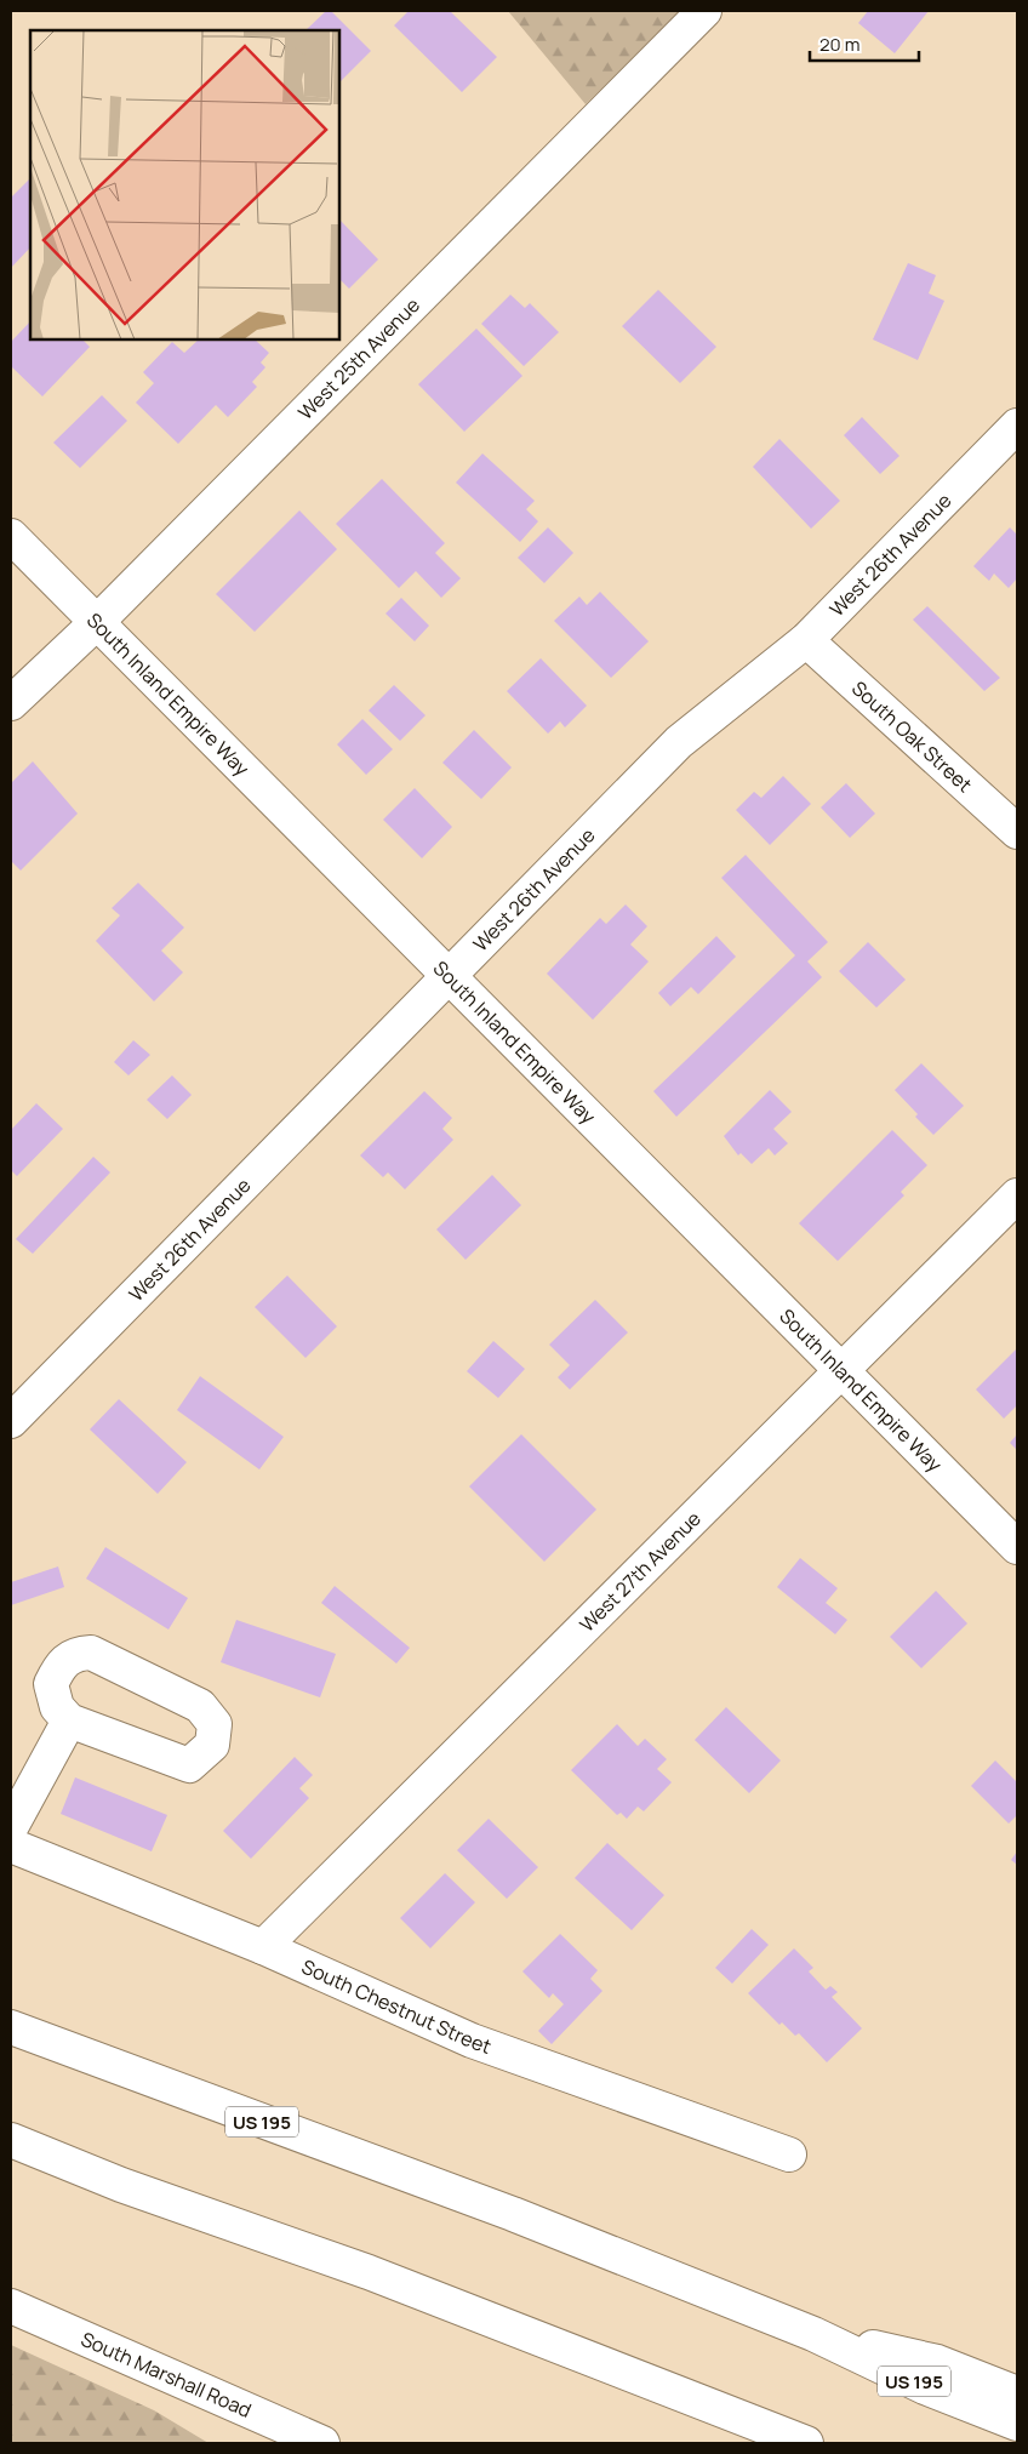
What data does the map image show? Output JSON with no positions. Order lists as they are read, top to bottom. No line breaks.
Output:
{"streets":{"main road":["West 25th Avenue","West 26th Avenue","South Inland Empire Way","South Oak Street","West 27th Avenue","South Chestnut Street","US 195","South Marshall Road"]},"crossings":[["West 25th Avenue","South Inland Empire Way"],["West 26th Avenue","South Inland Empire Way"],["West 26th Avenue","South Oak Street"],["South Inland Empire Way","West 27th Avenue"],["West 27th Avenue","South Chestnut Street"]],"scale_bar":"20 m"}
